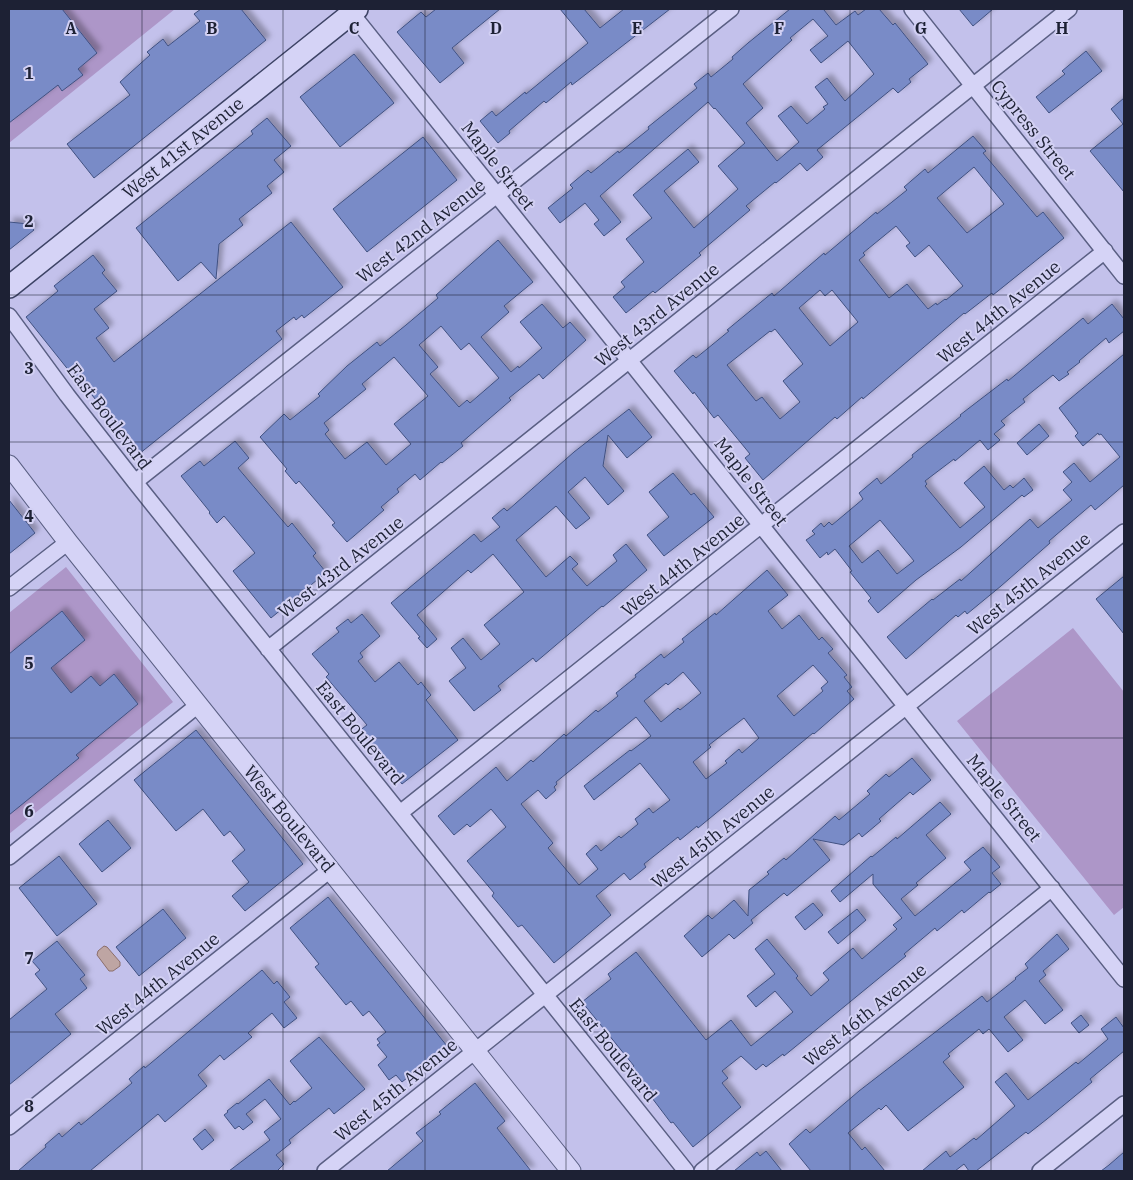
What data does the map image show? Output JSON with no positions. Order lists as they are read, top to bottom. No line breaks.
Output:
{"streets":{"main road":["West 41st Avenue"],"street":["Cypress Street","Maple Street","West 42nd Avenue","West 44th Avenue","West 43rd Avenue","East Boulevard","West 45th Avenue","West Boulevard","West 46th Avenue"]},"crossings":[["Cypress Street","West 44th Avenue"],["Cypress Street","West 43rd Avenue"],["West 41st Avenue","Maple Street"],["Maple Street","West 42nd Avenue"],["Maple Street","West 44th Avenue"],["Maple Street","West 43rd Avenue"],["Maple Street","West 45th Avenue"],["Maple Street","West 46th Avenue"],["West 42nd Avenue","East Boulevard"],["West 44th Avenue","East Boulevard"],["West 44th Avenue","West Boulevard"],["West 43rd Avenue","East Boulevard"],["East Boulevard","West 45th Avenue"],["West 45th Avenue","West Boulevard"]],"grid":{"columns":["A","B","C","D","E","F","G","H"],"rows":["1","2","3","4","5","6","7","8"]}}
